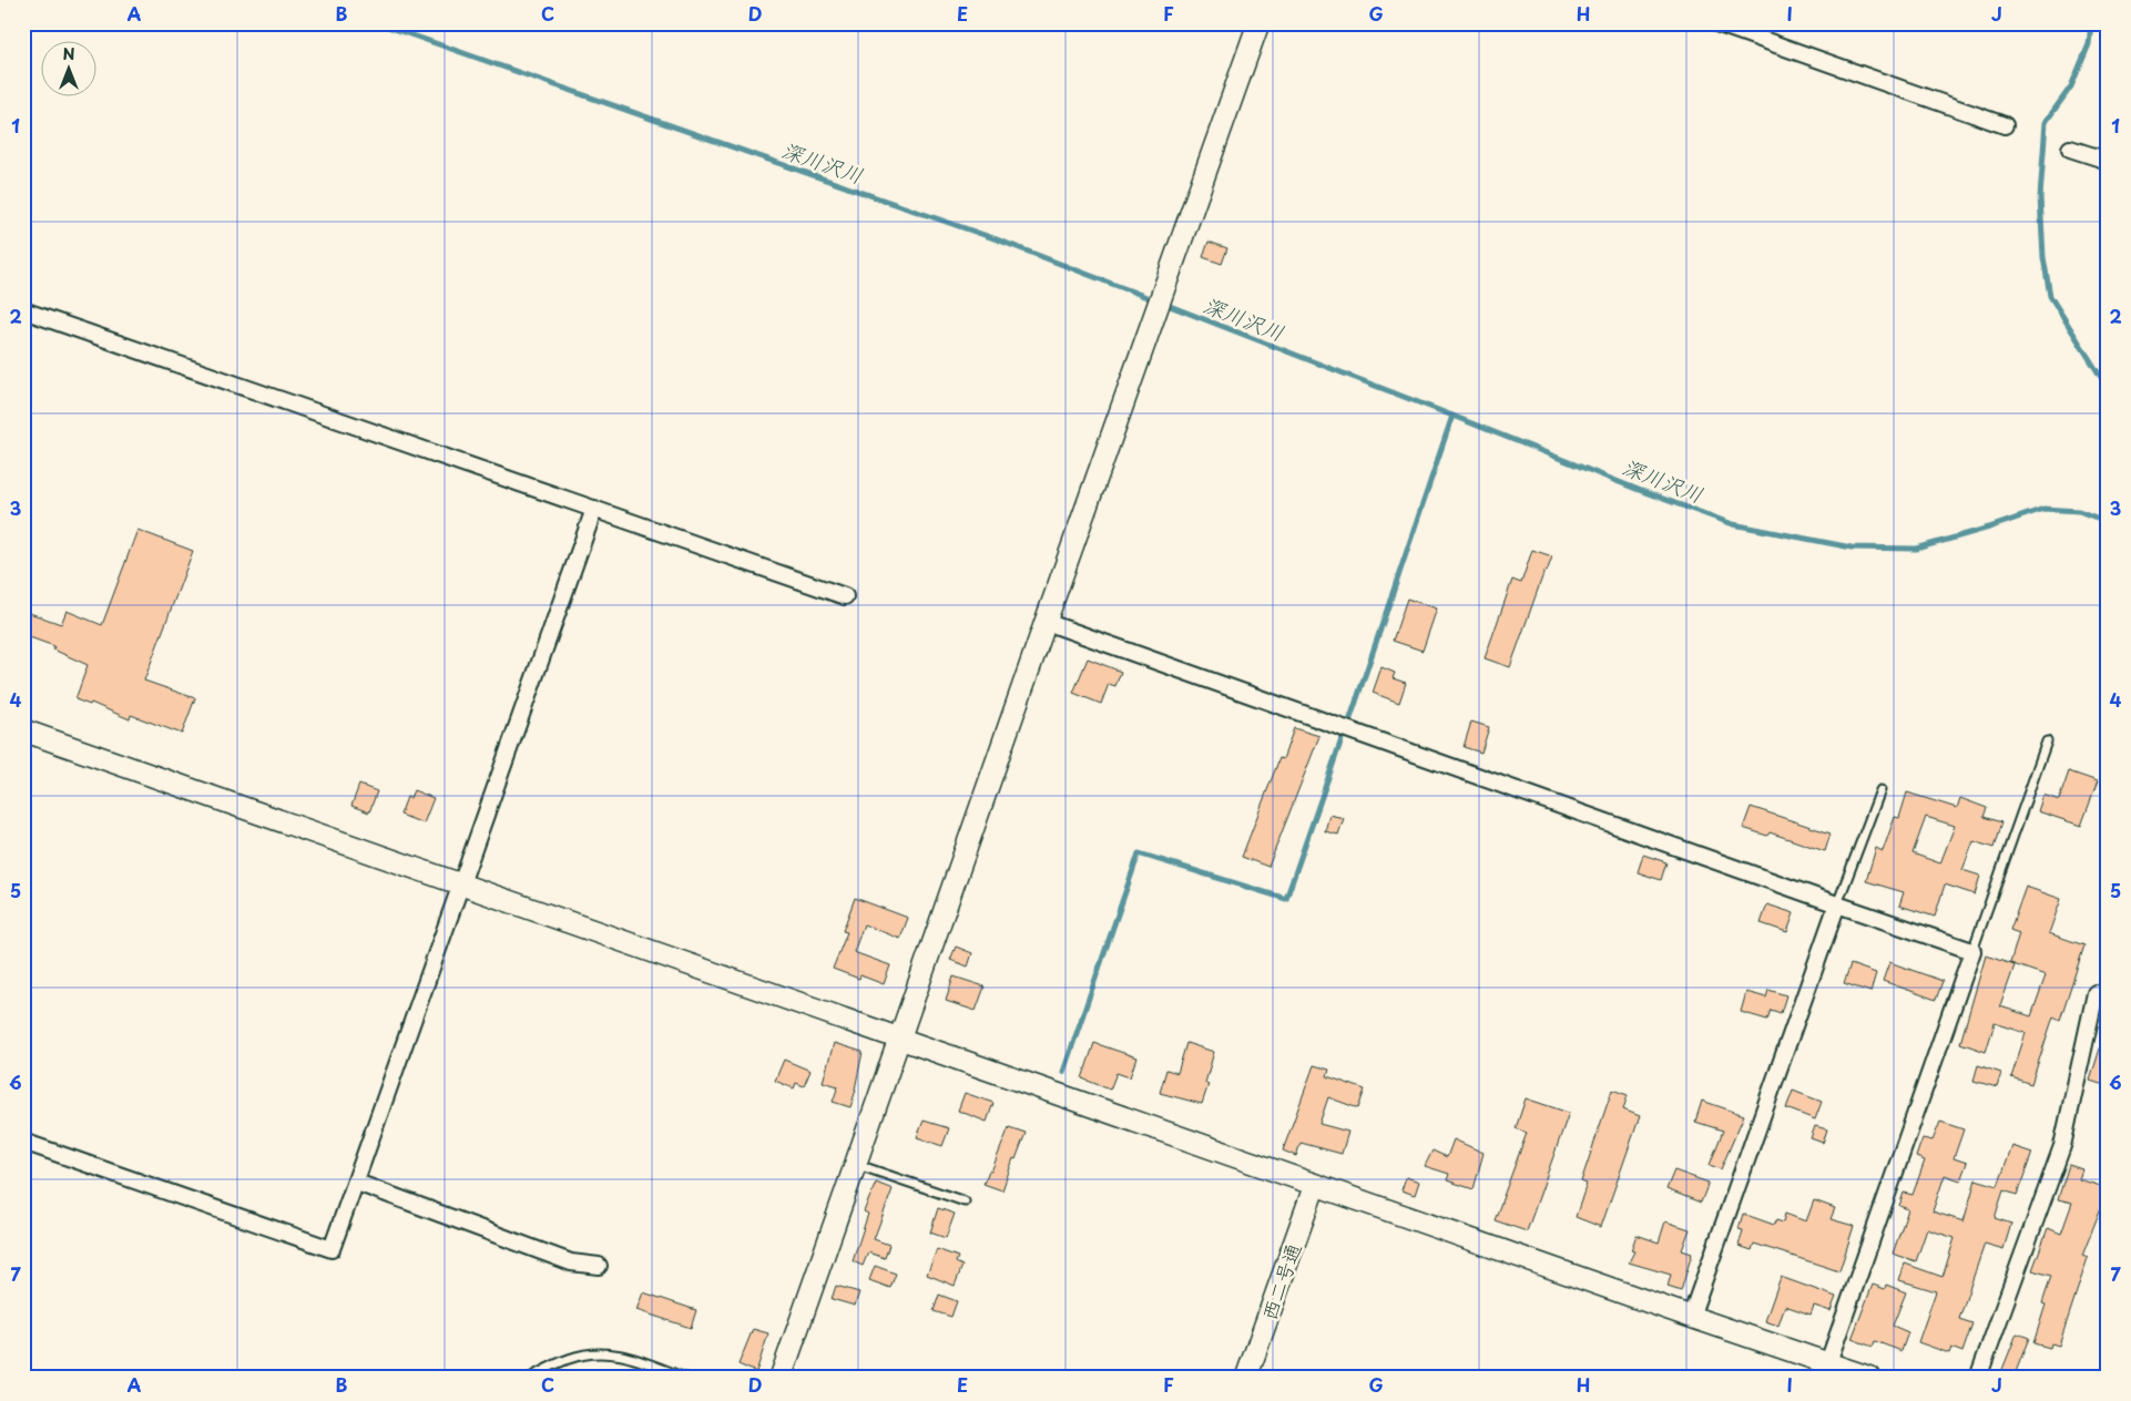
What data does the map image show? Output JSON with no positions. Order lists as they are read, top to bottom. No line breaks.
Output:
{"streets":{"street":["西二号通"]},"water":["深川沢川"],"north":"top","grid":{"columns":["A","B","C","D","E","F","G","H","I","J"],"rows":["1","2","3","4","5","6","7"]}}
